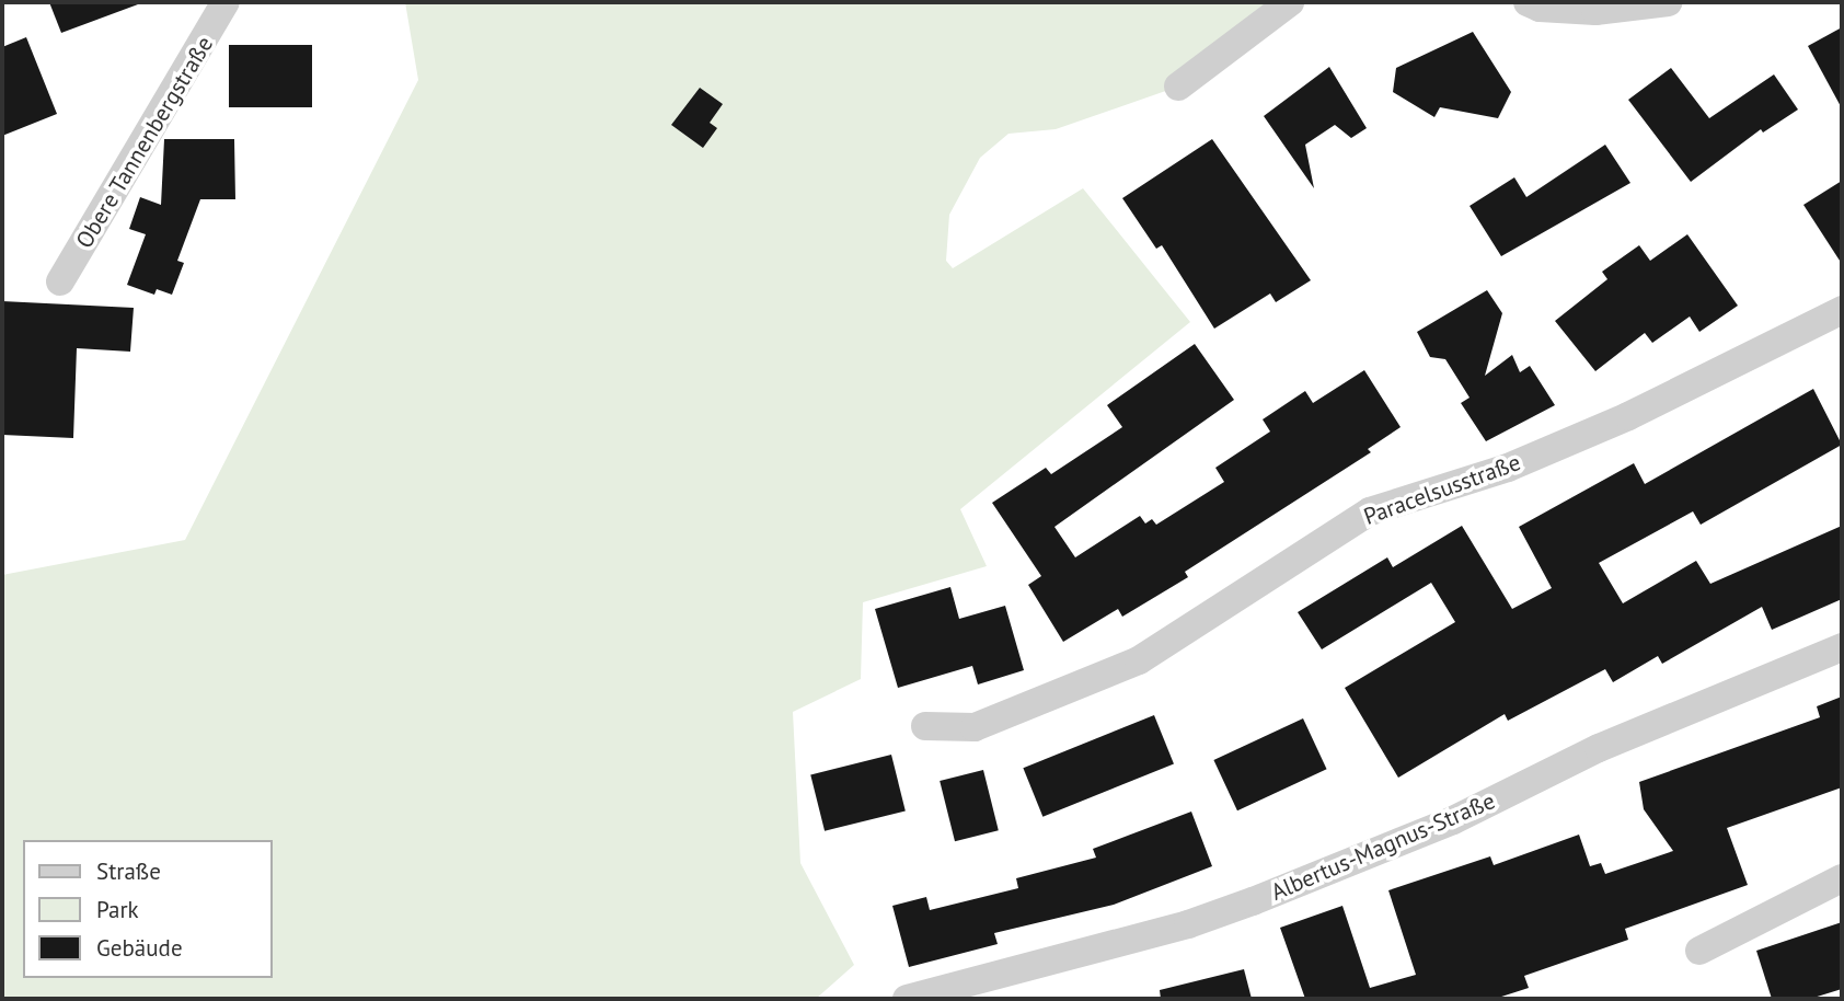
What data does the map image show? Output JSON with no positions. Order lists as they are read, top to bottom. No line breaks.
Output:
{"streets":{"street":["Obere Tannenbergstraße","Paracelsusstraße","Albertus-Magnus-Straße"]},"legend":["Straße","Park","Gebäude"]}
